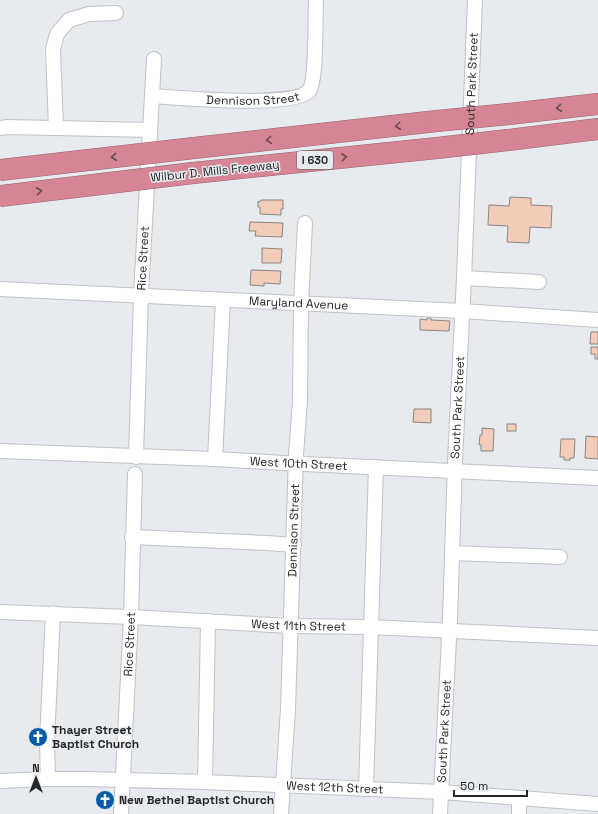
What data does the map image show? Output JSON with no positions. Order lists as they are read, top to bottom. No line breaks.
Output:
{"streets":{"highway":["I 630","Wilbur D. Mills Freeway"],"street":["South Park Street","Dennison Street","Rice Street","Maryland Avenue","West 10th Street","West 11th Street","West 12th Street"]},"crossings":[["South Park Street","Maryland Avenue"],["South Park Street","West 10th Street"],["South Park Street","West 11th Street"],["South Park Street","West 12th Street"],["Dennison Street","Rice Street"],["Dennison Street","Maryland Avenue"],["Dennison Street","West 10th Street"],["Dennison Street","West 11th Street"],["Dennison Street","West 12th Street"],["Rice Street","Maryland Avenue"],["Rice Street","West 10th Street"],["Rice Street","West 11th Street"],["Rice Street","West 12th Street"]],"places":{"church":["Thayer Street Baptist Church","New Bethel Baptist Church"]},"scale_bar":"50 m","north":"top"}
